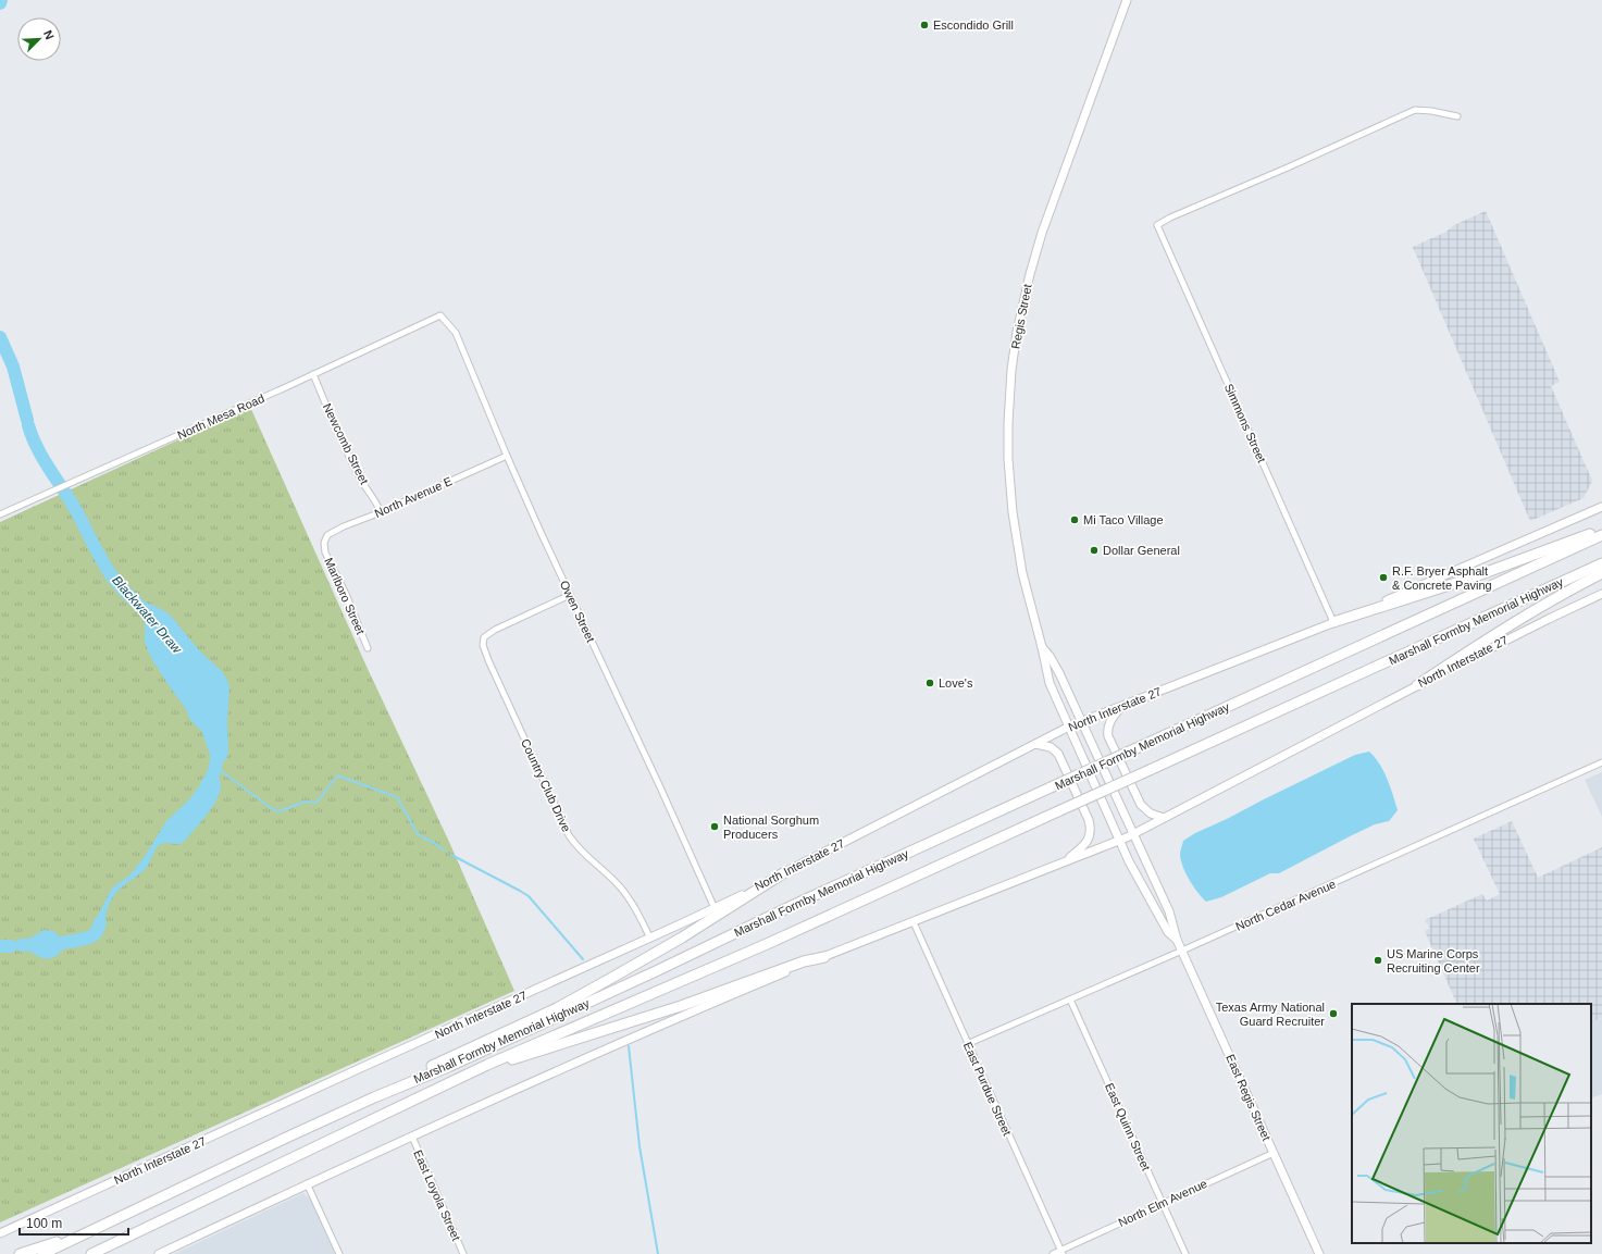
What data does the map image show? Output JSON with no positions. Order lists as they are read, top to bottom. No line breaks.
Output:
{"streets":{"highway":["Marshall Formby Memorial Highway"],"main road":["Regis Street","North Interstate 27","East Regis Street"],"street":["North Mesa Road","Simmons Street","Newcomb Street","North Avenue E","Marlboro Street","Owen Street","Country Club Drive","North Cedar Avenue","East Purdue Street","East Quinn Street","East Loyola Street","North Elm Avenue"]},"crossings":[["Regis Street","North Interstate 27"],["Regis Street","East Regis Street"],["North Mesa Road","Newcomb Street"],["North Mesa Road","Owen Street"],["Simmons Street","North Interstate 27"],["Newcomb Street","North Avenue E"],["North Avenue E","Marlboro Street"],["North Avenue E","Owen Street"],["Owen Street","North Interstate 27"],["Owen Street","Country Club Drive"],["North Interstate 27","Country Club Drive"],["North Interstate 27","East Purdue Street"],["North Interstate 27","East Regis Street"],["North Interstate 27","East Loyola Street"],["North Cedar Avenue","East Purdue Street"],["North Cedar Avenue","East Regis Street"],["North Cedar Avenue","East Quinn Street"],["East Purdue Street","North Elm Avenue"],["East Regis Street","North Elm Avenue"],["East Quinn Street","North Elm Avenue"]],"water":["Blackwater Draw"],"places":["Escondido Grill","Mi Taco Village","Dollar General","R.F. Bryer Asphalt & Concrete Paving","Love's","National Sorghum Producers","US Marine Corps Recruiting Center","Texas Army National Guard Recruiter"],"scale_bar":"100 m","north":"top right"}
